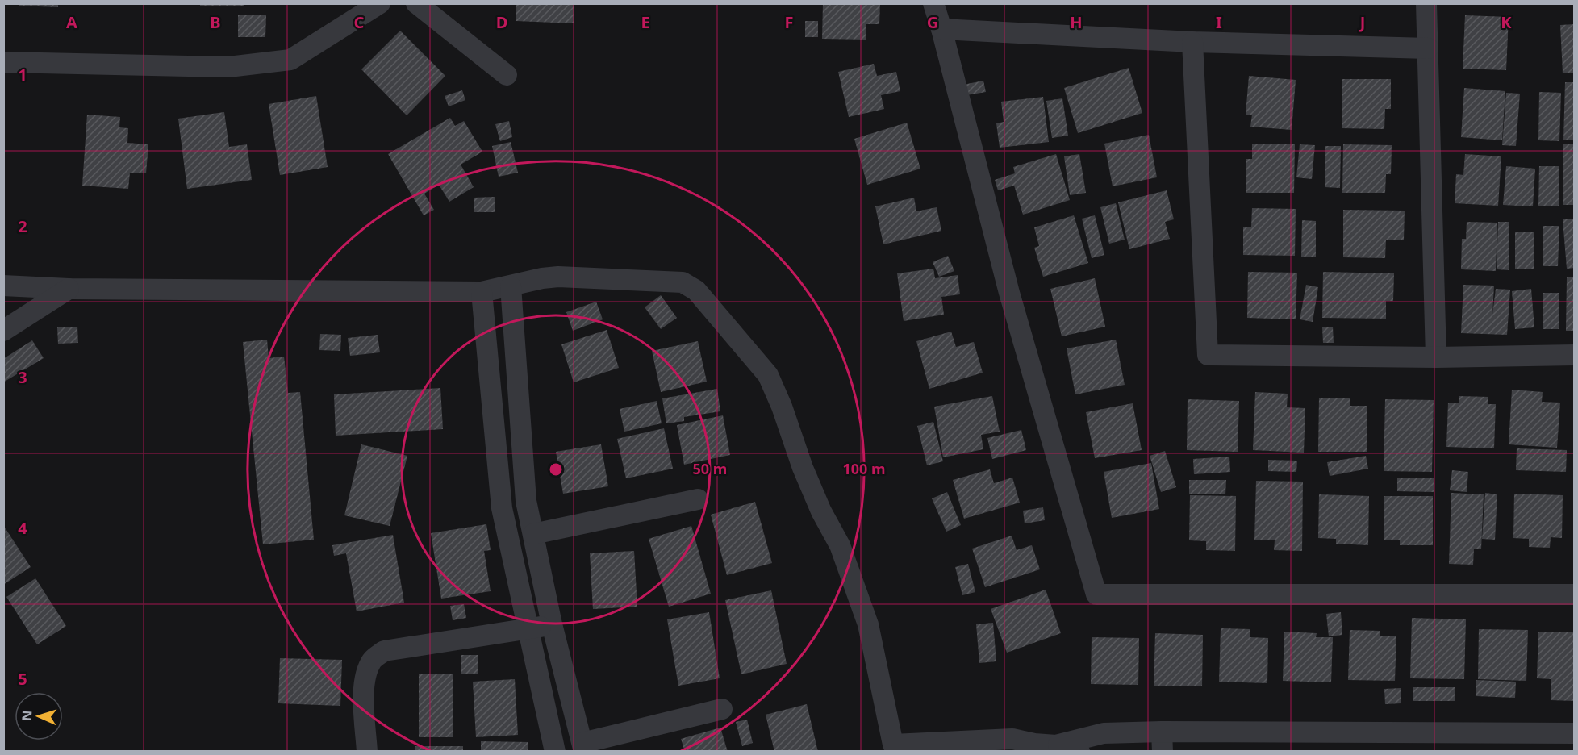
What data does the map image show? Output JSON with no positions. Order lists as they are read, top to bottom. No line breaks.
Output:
{"north":"left","grid":{"columns":["A","B","C","D","E","F","G","H","I","J","K"],"rows":["1","2","3","4","5"]},"rings":["50 m","100 m"]}
